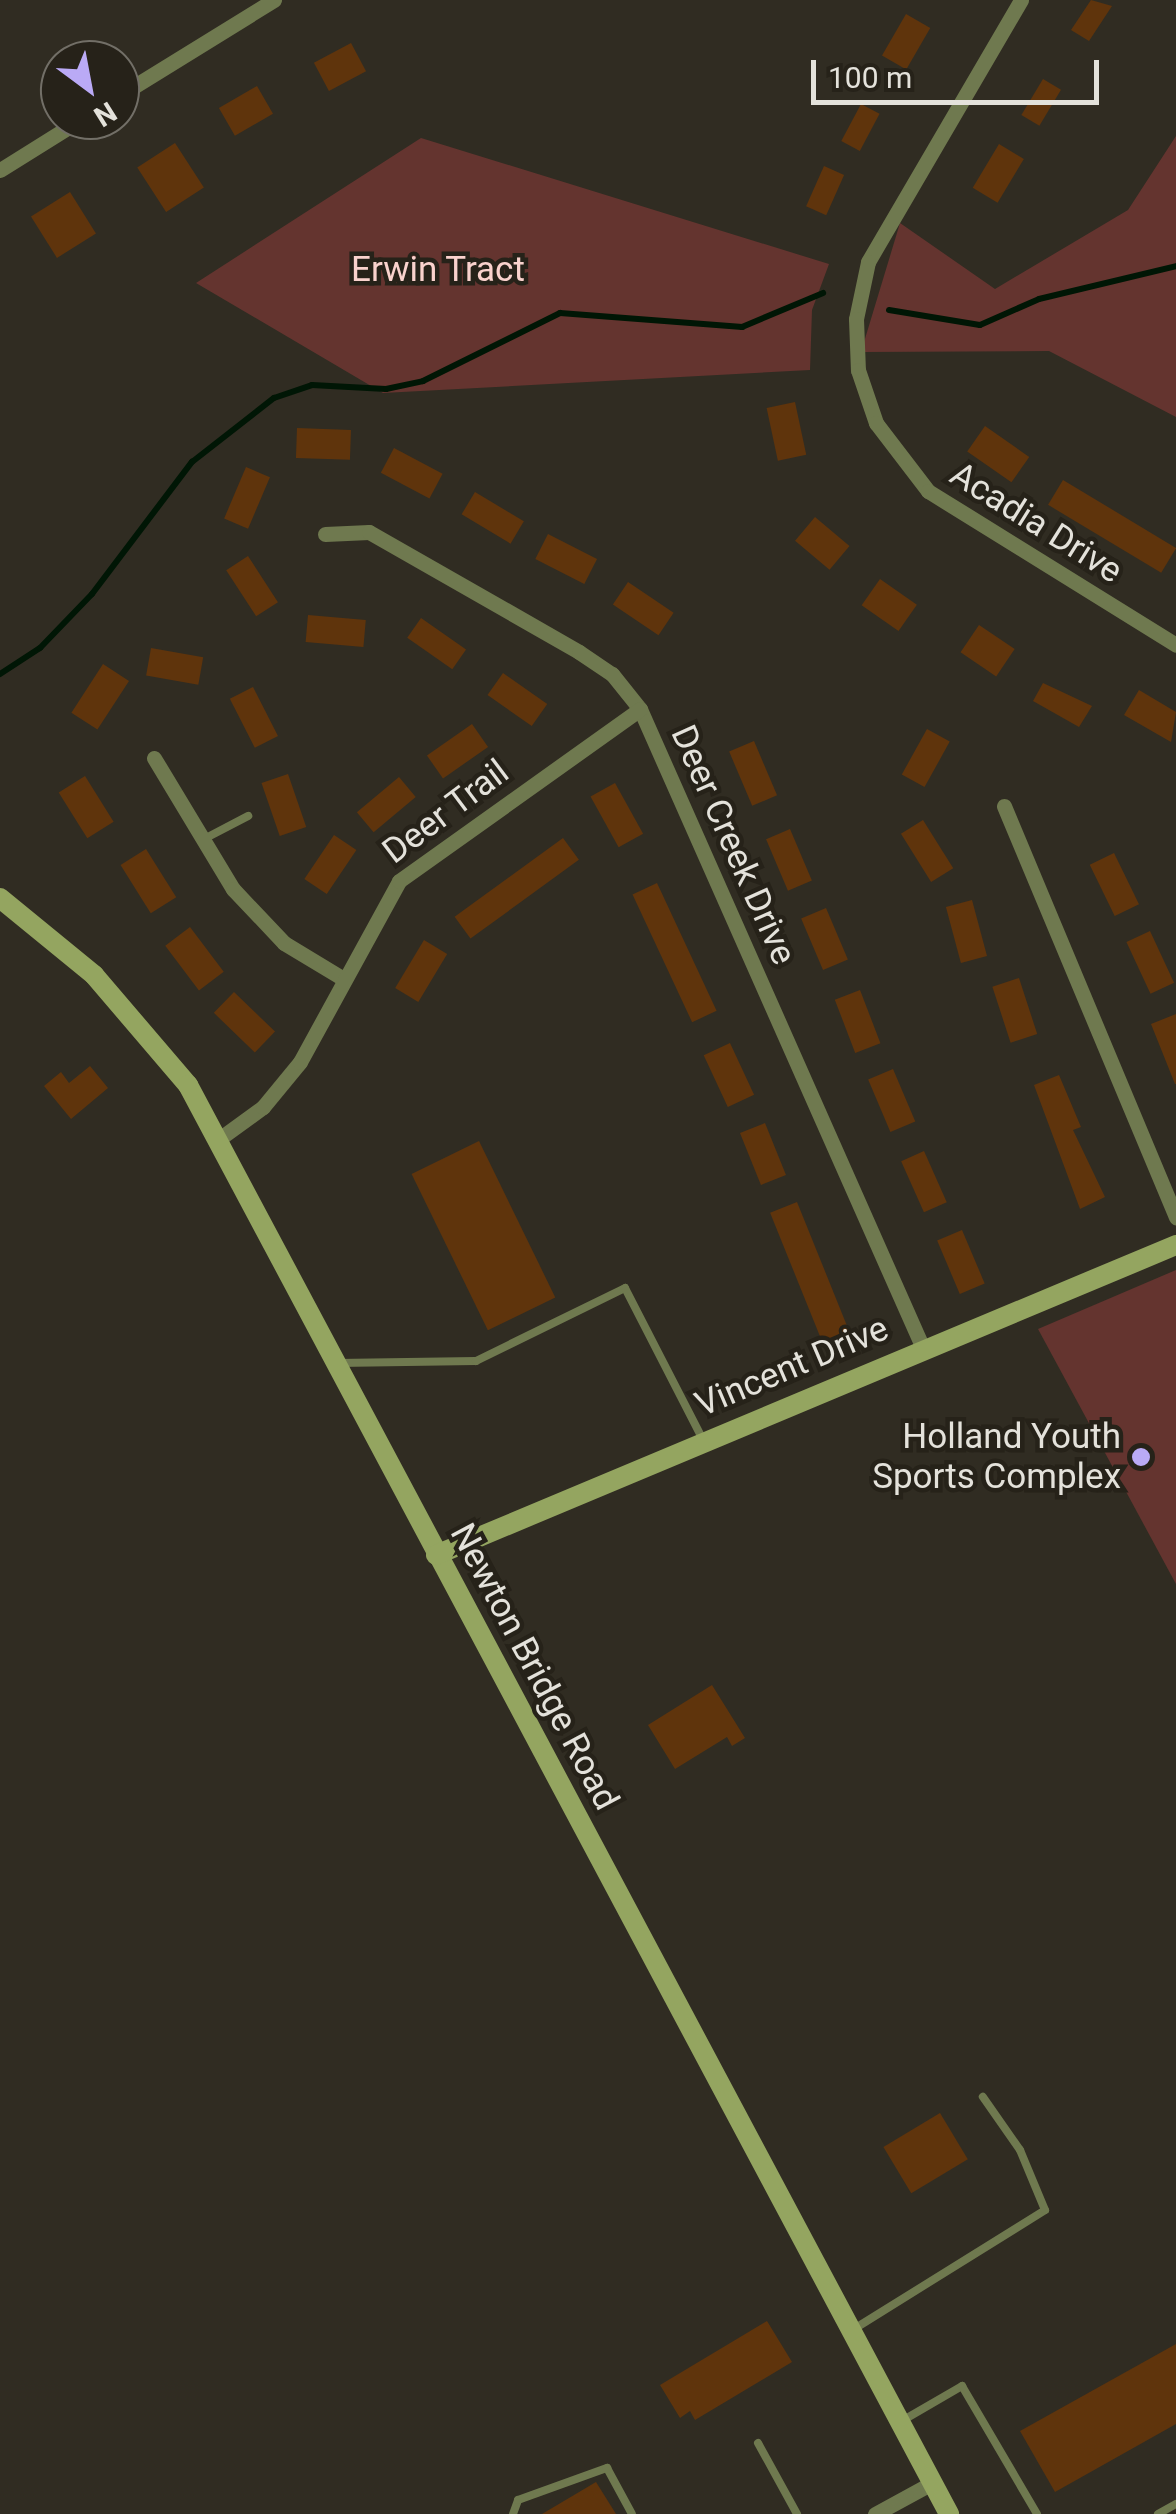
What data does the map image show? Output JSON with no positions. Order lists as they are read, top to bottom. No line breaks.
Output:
{"streets":{"main road":["Vincent Drive","Newton Bridge Road"],"street":["Acadia Drive","Deer Trail","Deer Creek Drive"]},"crossings":[["Deer Trail","Deer Creek Drive"],["Deer Trail","Newton Bridge Road"],["Deer Creek Drive","Vincent Drive"],["Vincent Drive","Newton Bridge Road"]],"parks":["Erwin Tract"],"places":["Holland Youth Sports Complex"],"scale_bar":"100 m","north":"bottom right"}
